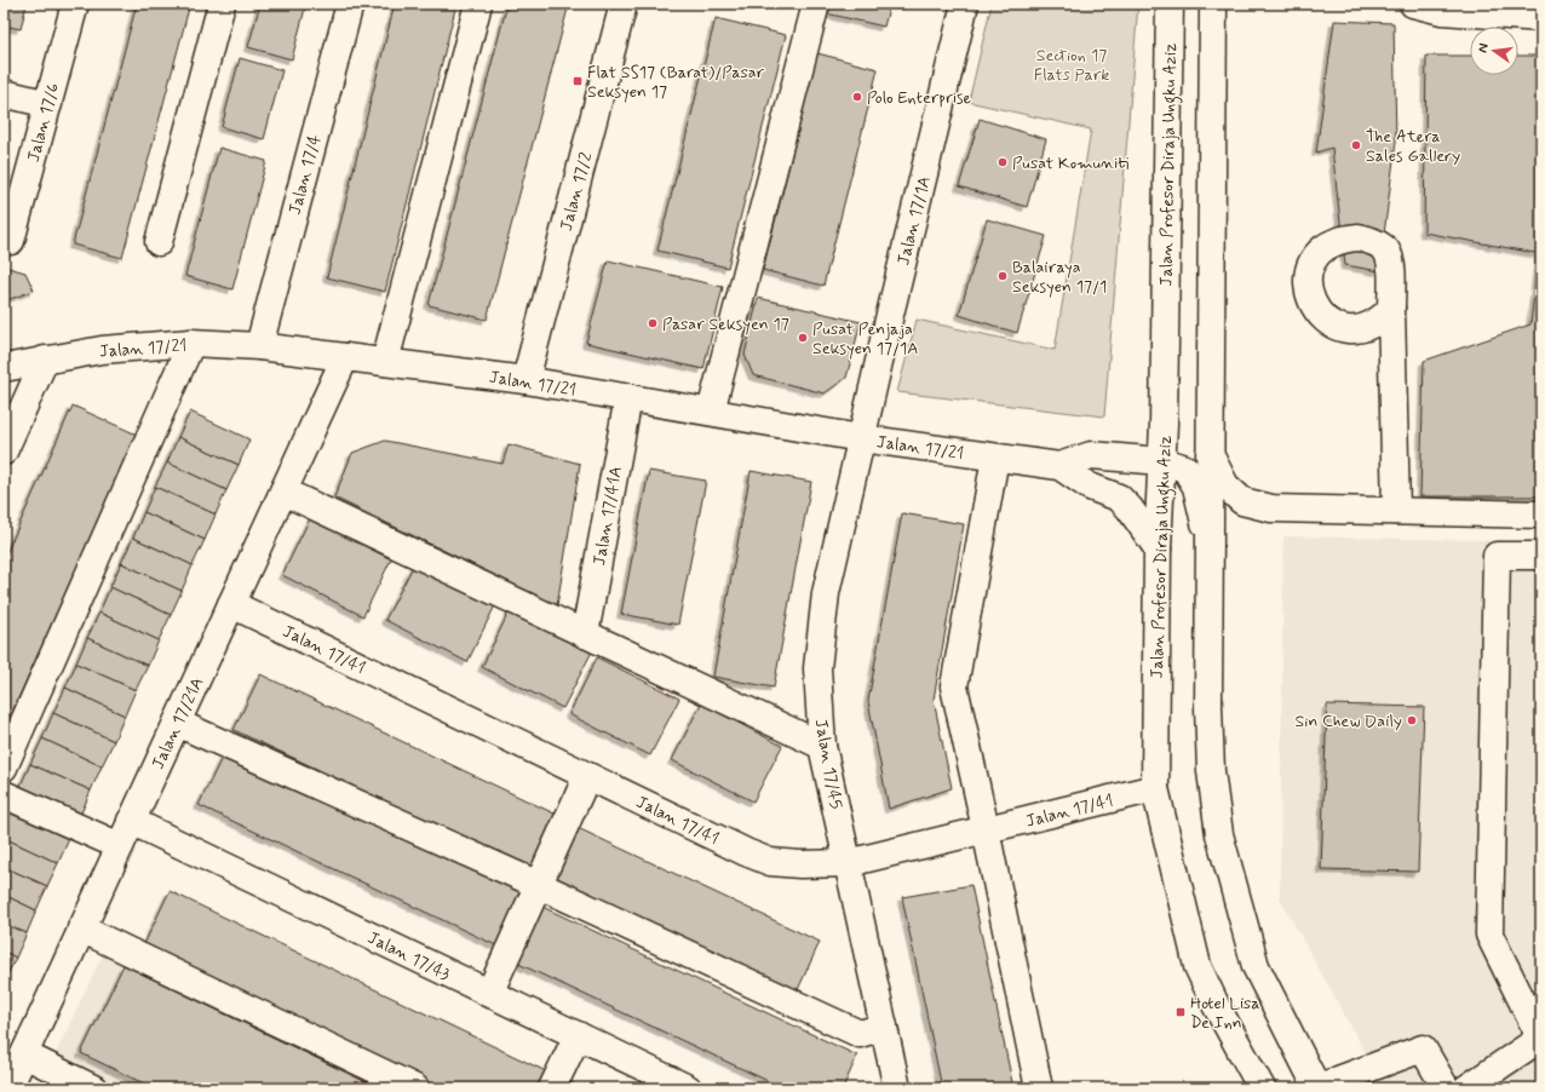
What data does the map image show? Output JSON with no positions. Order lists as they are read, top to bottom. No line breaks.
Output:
{"streets":{"street":["Jalan 17/6","Jalan Profesor Diraja Ungku Aziz","Jalan 17/4","Jalan 17/2","Jalan 17/1A","Jalan 17/21","Jalan 17/41A","Jalan 17/41","Jalan 17/21A","Jalan 17/45","Jalan 17/43"]},"crossings":[["Jalan Profesor Diraja Ungku Aziz","Jalan 17/21"],["Jalan Profesor Diraja Ungku Aziz","Jalan 17/41"],["Jalan 17/4","Jalan 17/21"],["Jalan 17/2","Jalan 17/21"],["Jalan 17/1A","Jalan 17/21"],["Jalan 17/1A","Jalan 17/45"],["Jalan 17/21","Jalan 17/41A"],["Jalan 17/21","Jalan 17/21A"],["Jalan 17/21","Jalan 17/45"],["Jalan 17/41","Jalan 17/21A"],["Jalan 17/41","Jalan 17/45"],["Jalan 17/21A","Jalan 17/43"]],"parks":["Section 17 Flats Park"],"places":{"transit":["Flat SS17 (Barat)/Pasar Seksyen 17","Hotel Lisa De Inn"],"other":["Polo Enterprise","The Atera Sales Gallery","Pusat Komuniti","Balairaya Seksyen 17/1","Pasar Seksyen 17","Pusat Penjaja Seksyen 17/1A","Sin Chew Daily"]},"north":"left"}
